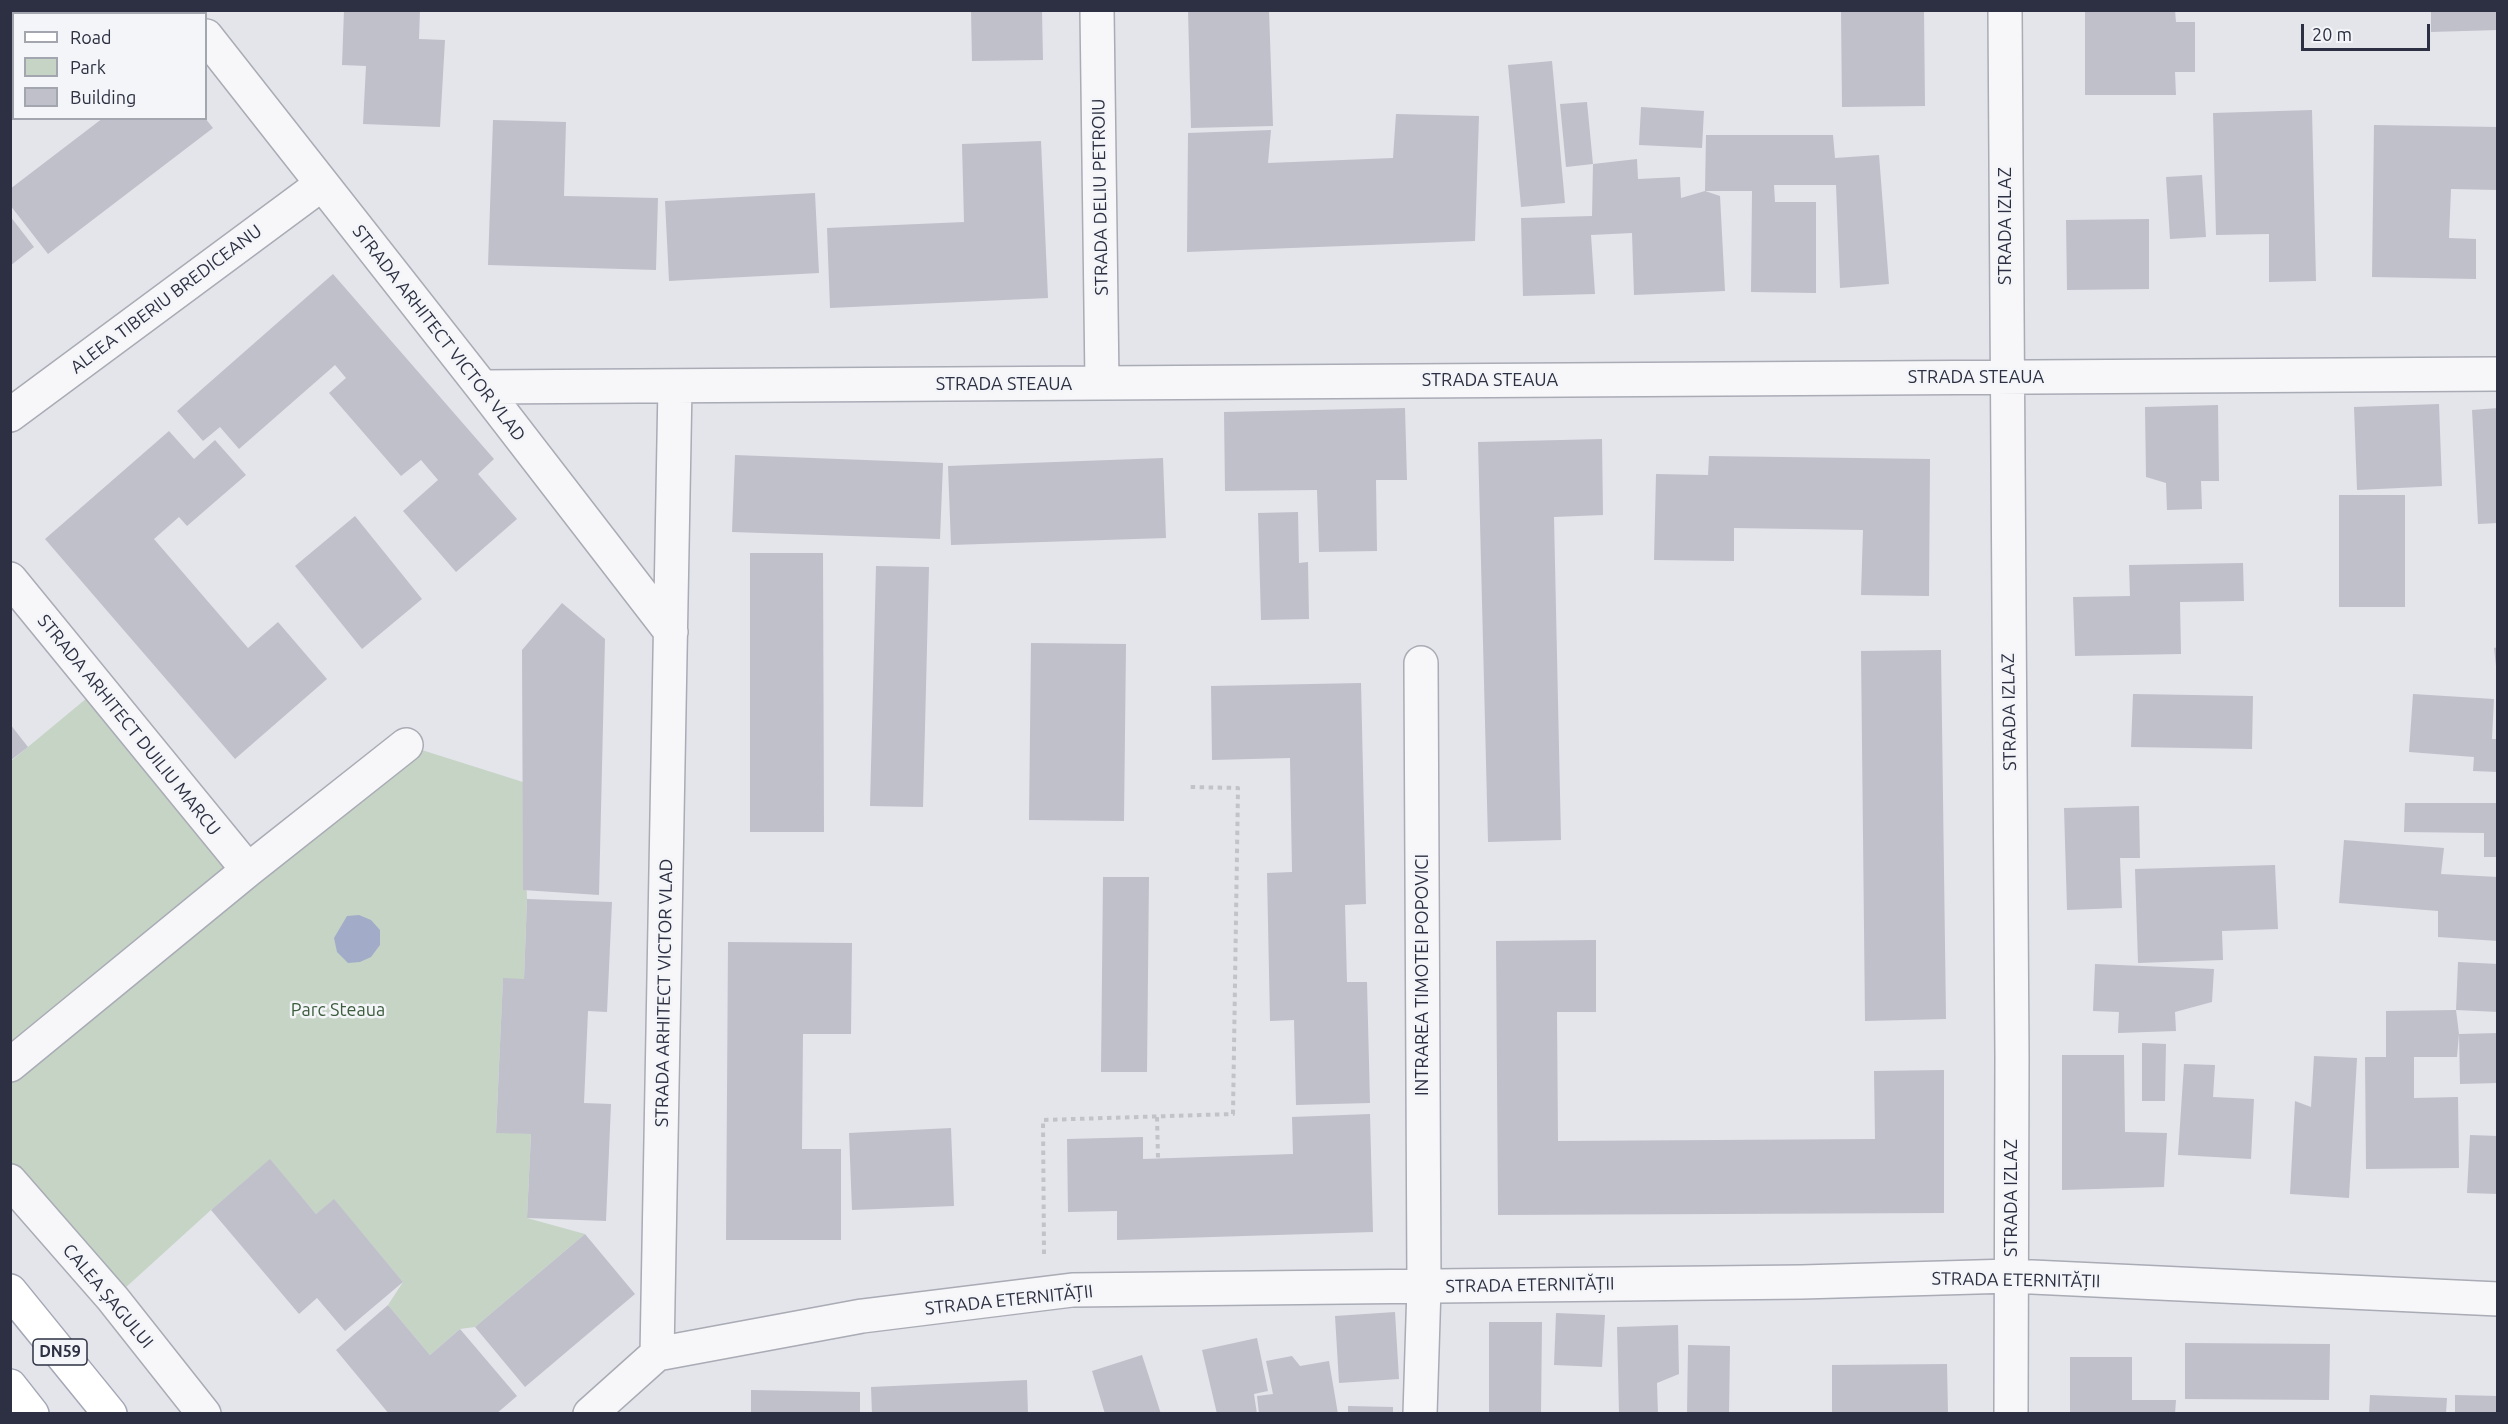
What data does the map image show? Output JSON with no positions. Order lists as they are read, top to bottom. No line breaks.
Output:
{"streets":{"main road":["DN59"],"street":["STRADA DELIU PETROIU","STRADA IZLAZ","ALEEA TIBERIU BREDICEANU","STRADA ARHITECT VICTOR VLAD","STRADA STEAUA","STRADA ARHITECT DUILIU MARCU","INTRAREA TIMOTEI POPOVICI","STRADA ETERNITĂȚII","CALEA ȘAGULUI"]},"crossings":[["STRADA DELIU PETROIU","STRADA STEAUA"],["STRADA IZLAZ","STRADA STEAUA"],["STRADA IZLAZ","STRADA ETERNITĂȚII"],["ALEEA TIBERIU BREDICEANU","STRADA ARHITECT VICTOR VLAD"],["STRADA ARHITECT VICTOR VLAD","STRADA STEAUA"],["STRADA ARHITECT VICTOR VLAD","STRADA ETERNITĂȚII"],["INTRAREA TIMOTEI POPOVICI","STRADA ETERNITĂȚII"]],"parks":["Parc Steaua"],"legend":["Road","Park","Building"],"scale_bar":"20 m"}
